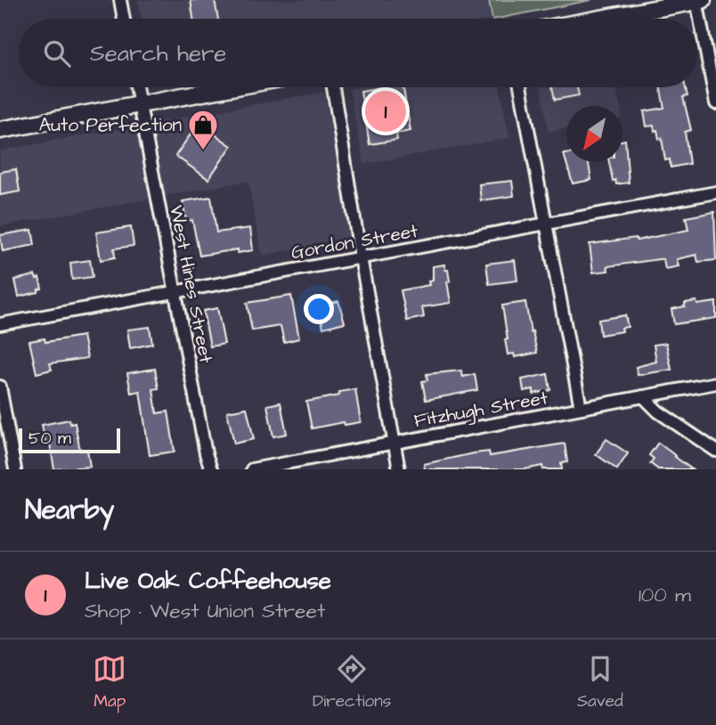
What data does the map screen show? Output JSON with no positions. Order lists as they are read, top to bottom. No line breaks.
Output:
{"streets":{"street":["Gordon Street","West Hines Street","Fitzhugh Street"]},"crossings":[["Gordon Street","West Hines Street"]],"places":{"shop":["Auto Perfection"]},"scale_bar":"50 m","north":"bottom left","page":{"search":"Search here","pins":"1","scale":"50 m","heading":"Nearby","list":[{"mark":"1","name":"Live Oak Coffeehouse","note":"Shop · West Union Street","value":"100 m"}],"nav":["Map","Directions","Saved"]}}
